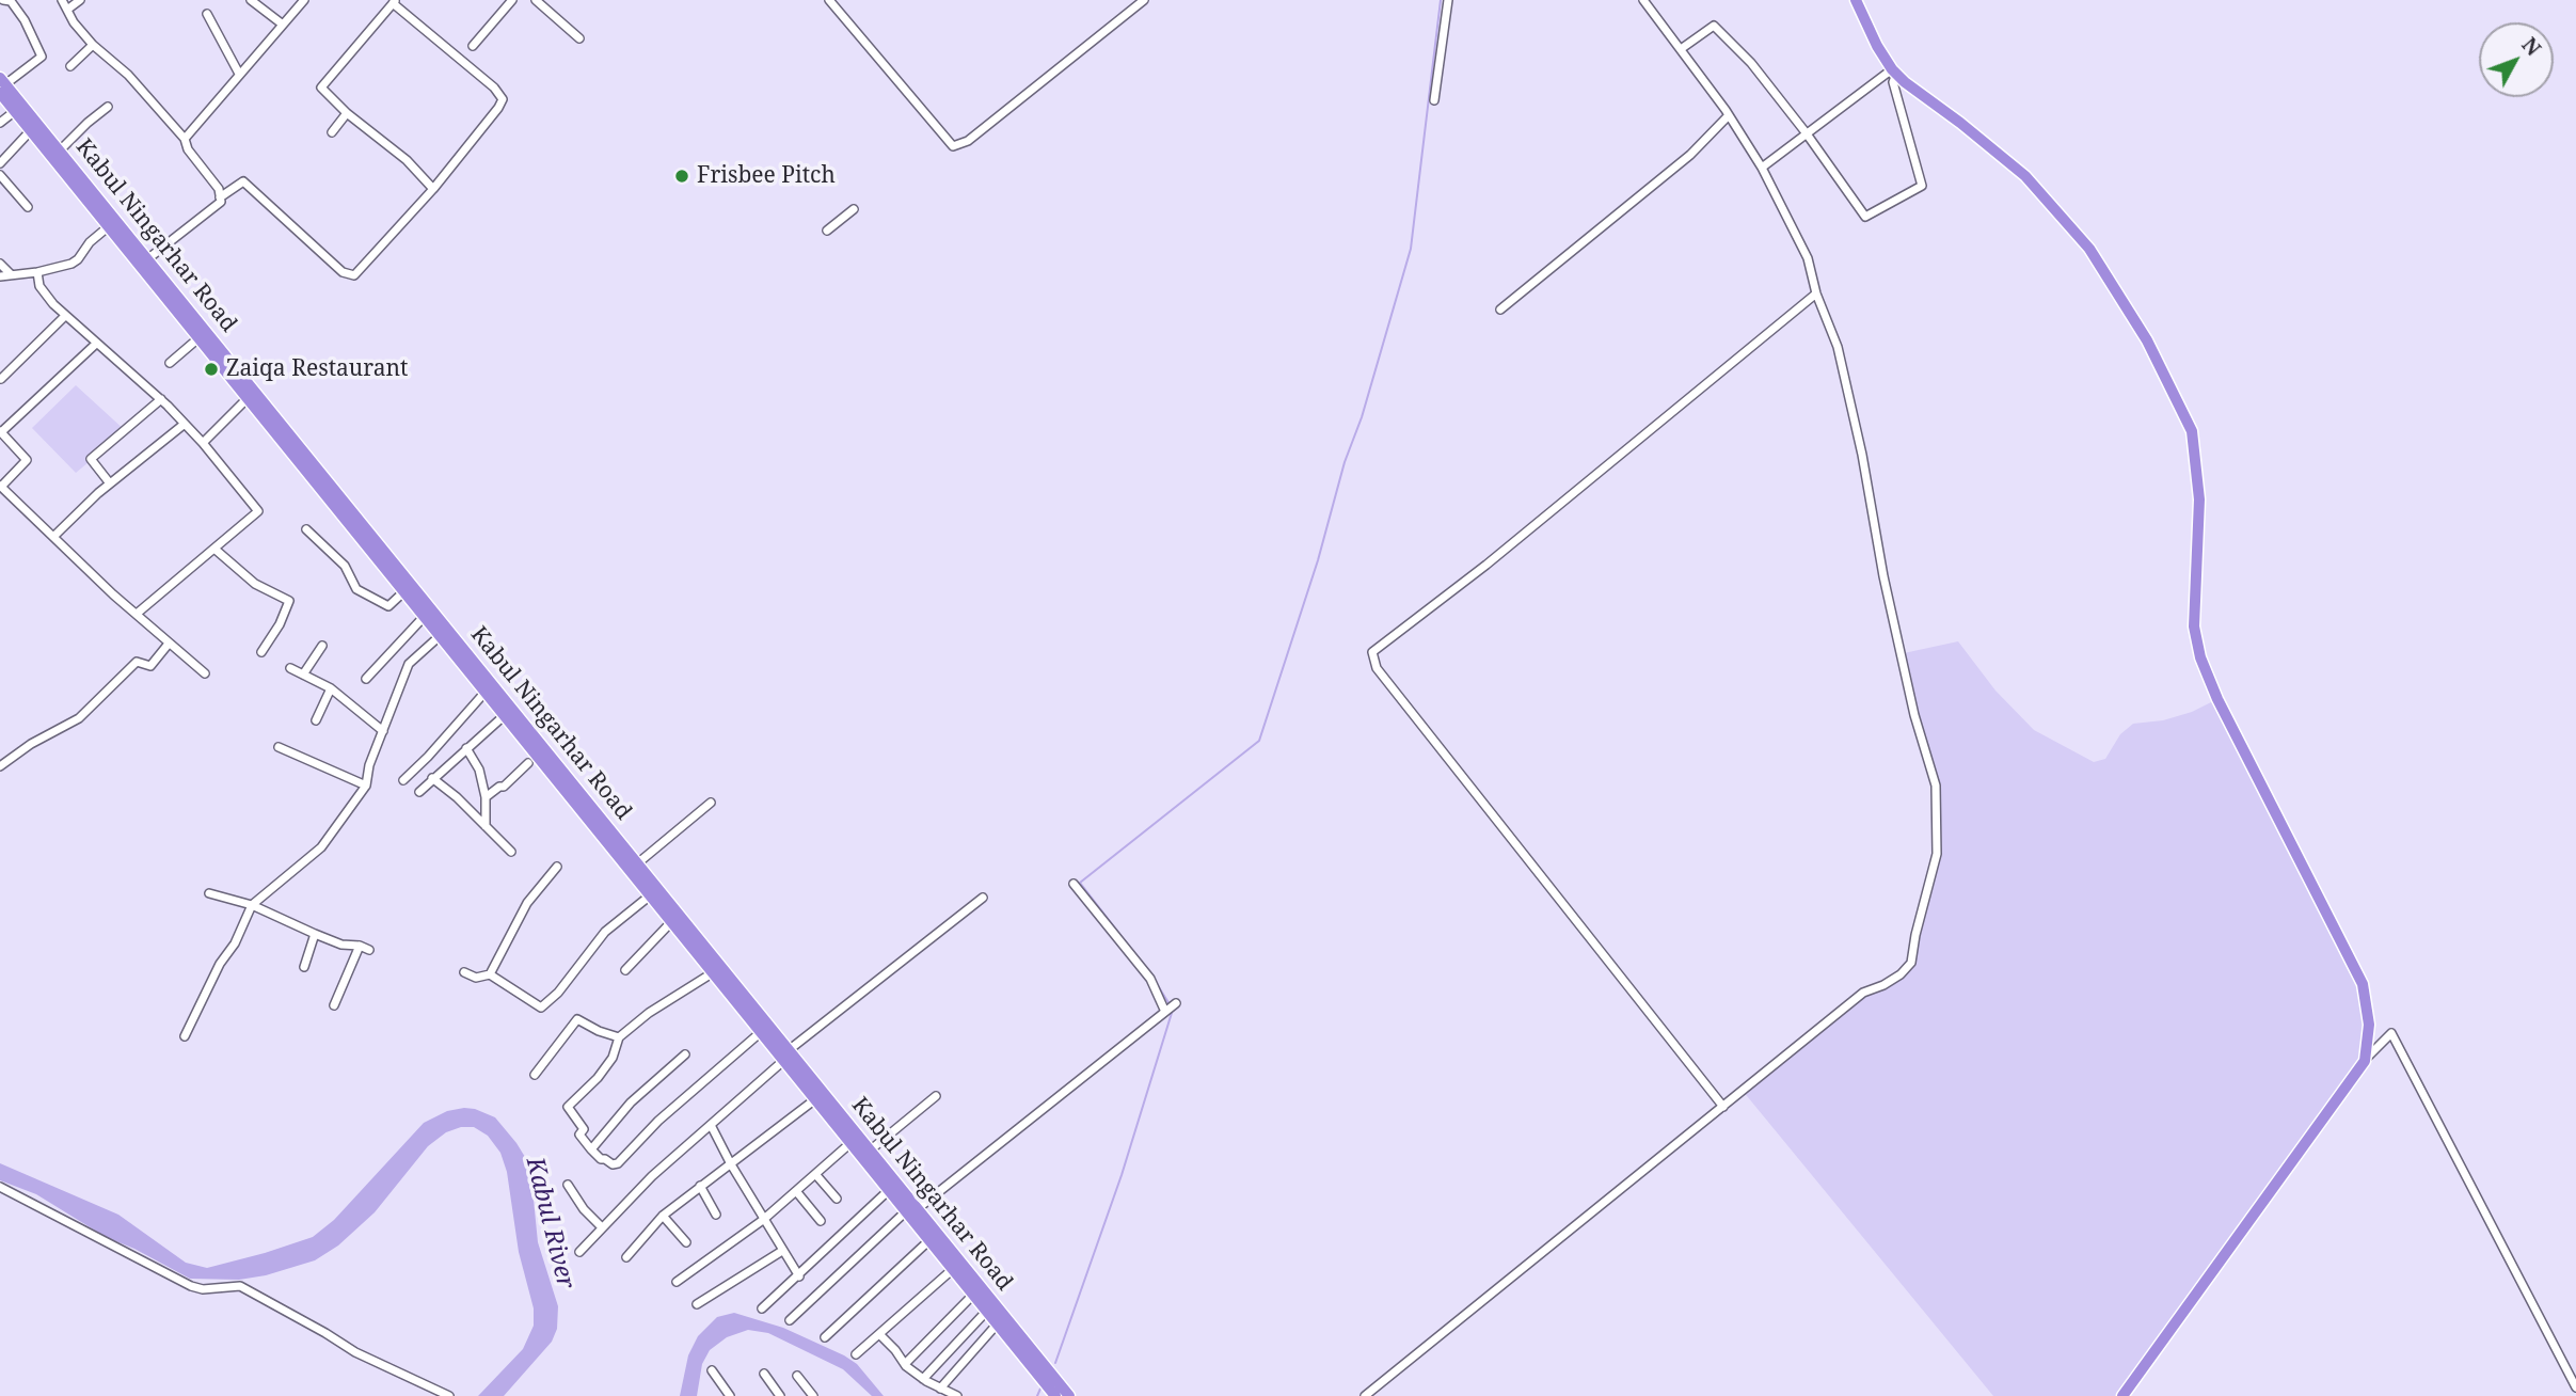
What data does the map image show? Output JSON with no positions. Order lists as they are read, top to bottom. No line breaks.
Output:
{"streets":{"highway":["Kabul Ningarhar Road"]},"water":["Kabul River"],"places":["Frisbee Pitch","Zaiqa Restaurant"],"north":"top right"}
